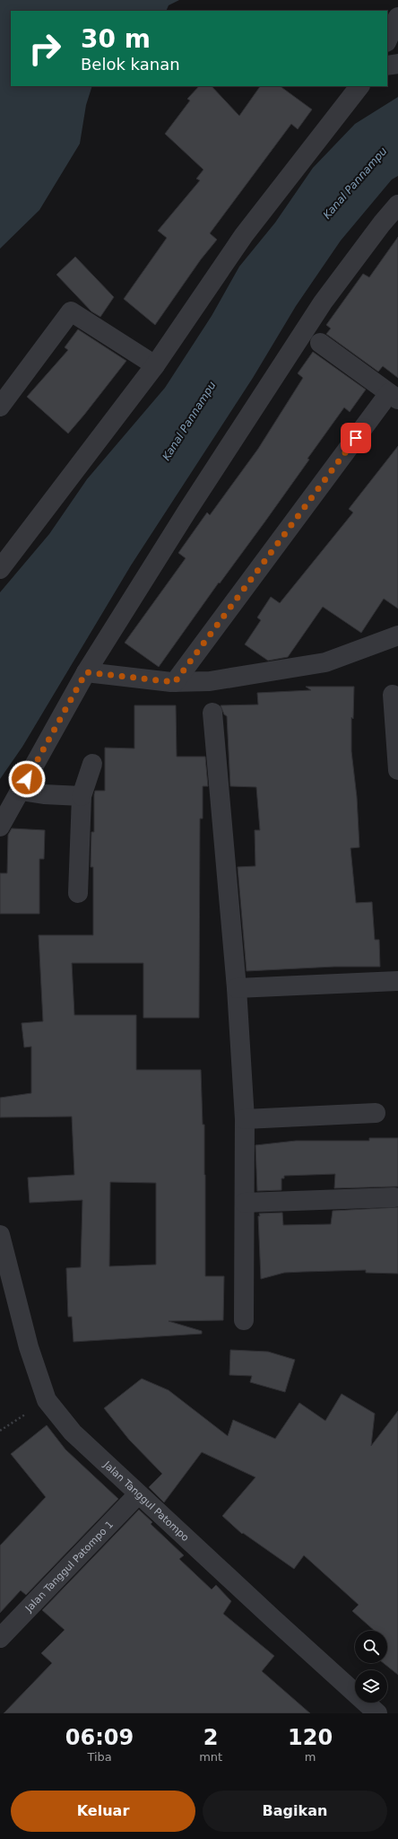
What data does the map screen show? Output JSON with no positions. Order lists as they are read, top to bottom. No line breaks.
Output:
{"streets":{"street":["Jalan Tanggul Patompo","Jalan Tanggul Patompo 1"]},"crossings":[["Jalan Tanggul Patompo","Jalan Tanggul Patompo 1"]],"water":["Kanal Pannampu"],"page":{"turn":["30 m","Belok kanan"],"eta":["06:09","Tiba","2","mnt","120","m"],"buttons":["Keluar","Bagikan"]}}
